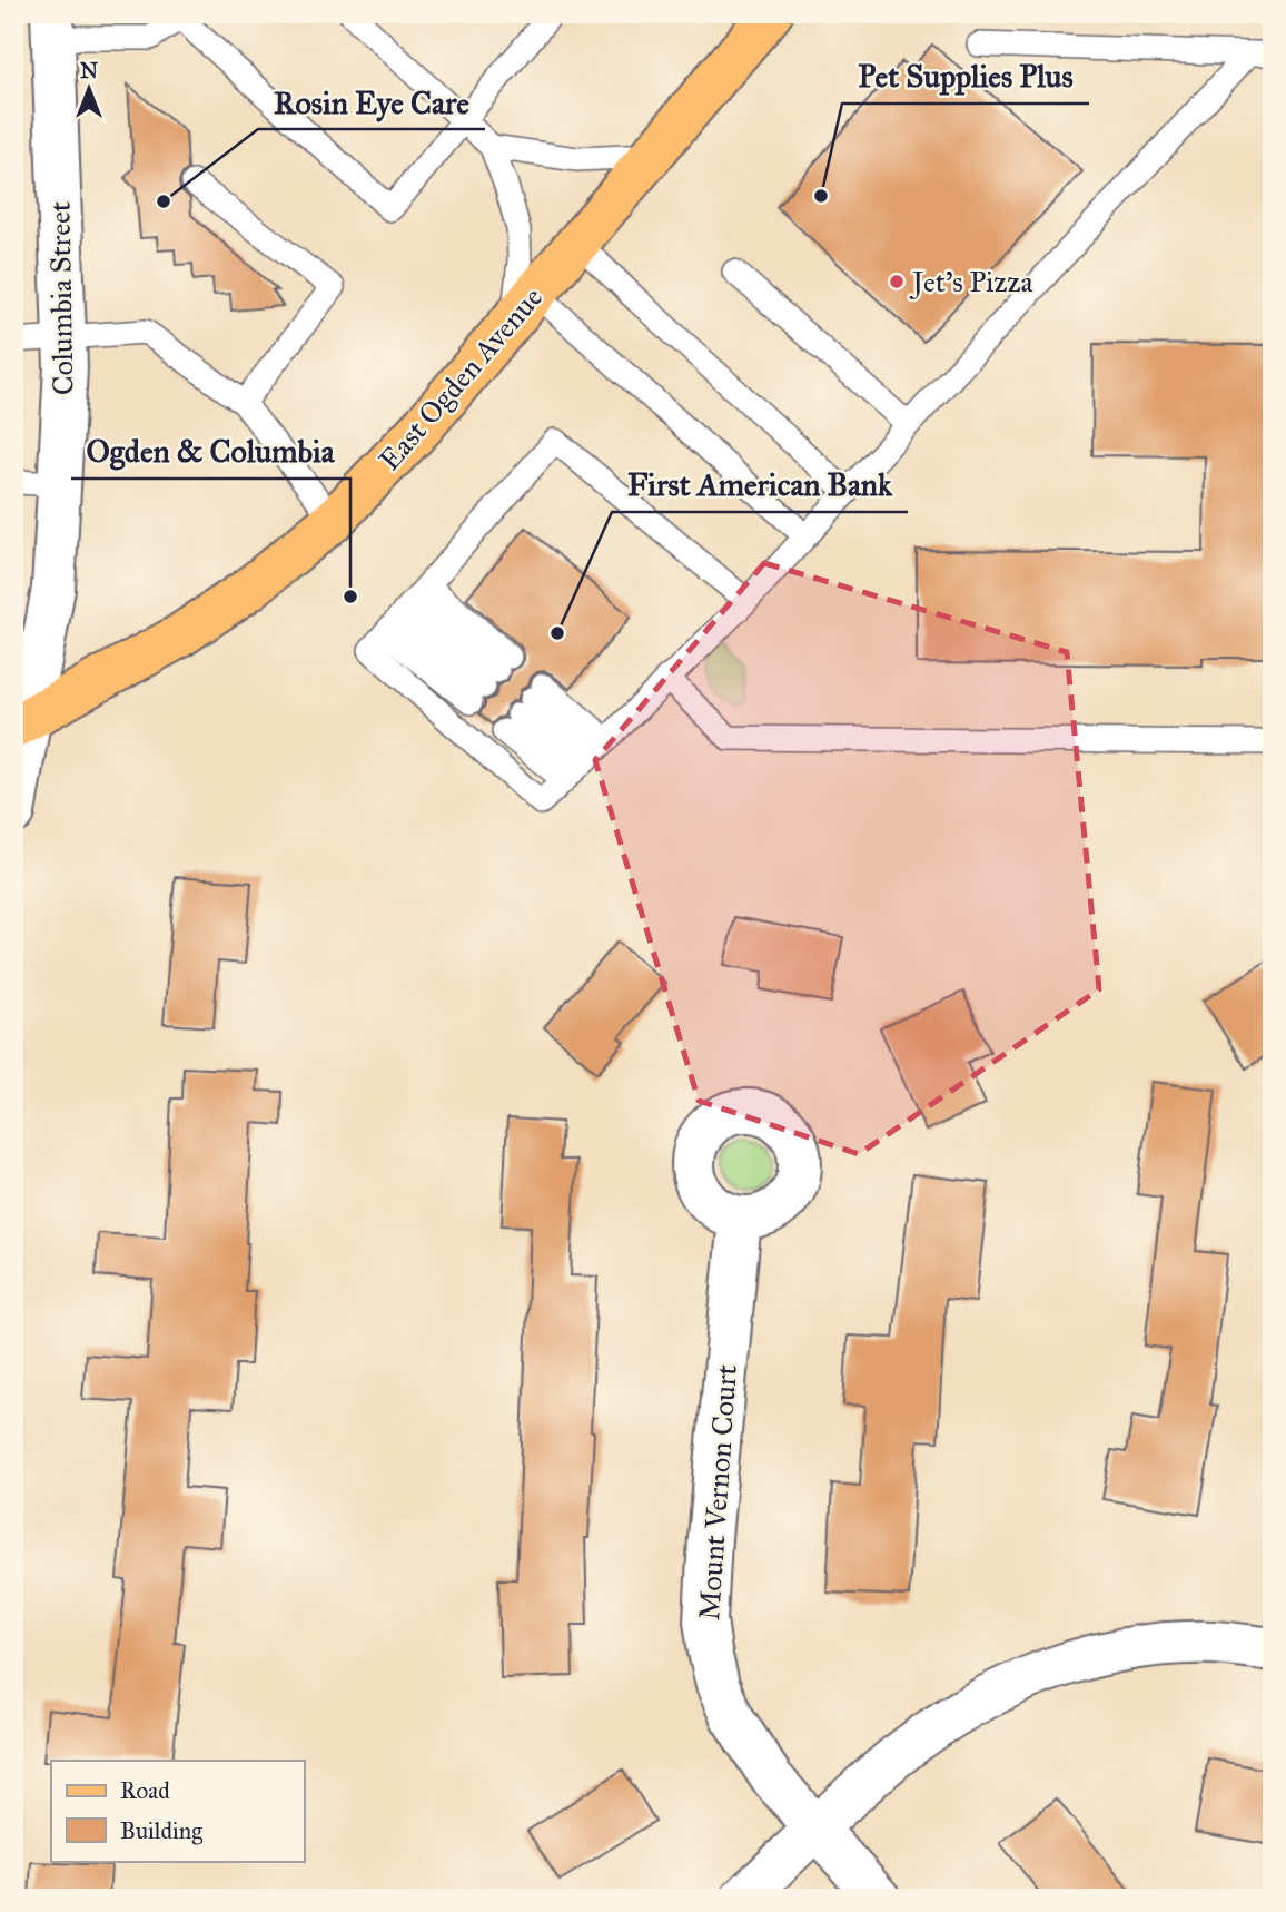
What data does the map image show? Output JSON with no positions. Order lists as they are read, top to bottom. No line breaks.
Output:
{"streets":{"main road":["East Ogden Avenue"],"street":["Columbia Street","Mount Vernon Court"]},"crossings":[["Columbia Street","East Ogden Avenue"]],"places":["Pet Supplies Plus","Rosin Eye Care","Jet's Pizza","Ogden & Columbia","First American Bank"],"legend":["Road","Building"],"north":"top"}
